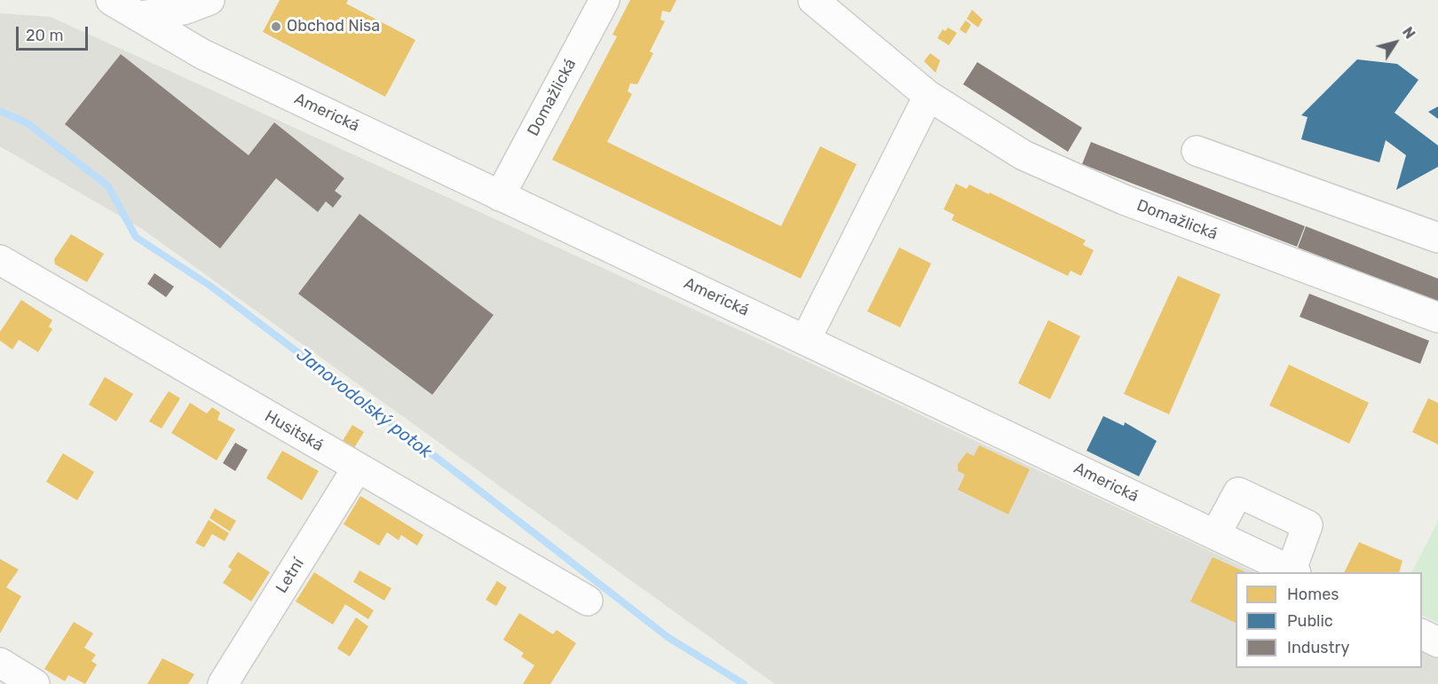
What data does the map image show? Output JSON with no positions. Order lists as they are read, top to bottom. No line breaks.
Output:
{"streets":{"street":["Domažlická","Americká","Husitská","Letní"]},"crossings":[["Domažlická","Americká"],["Husitská","Letní"]],"water":["Janovodolský potok"],"places":["Obchod Nisa"],"legend":["Homes","Public","Industry"],"scale_bar":"20 m","north":"top right"}
